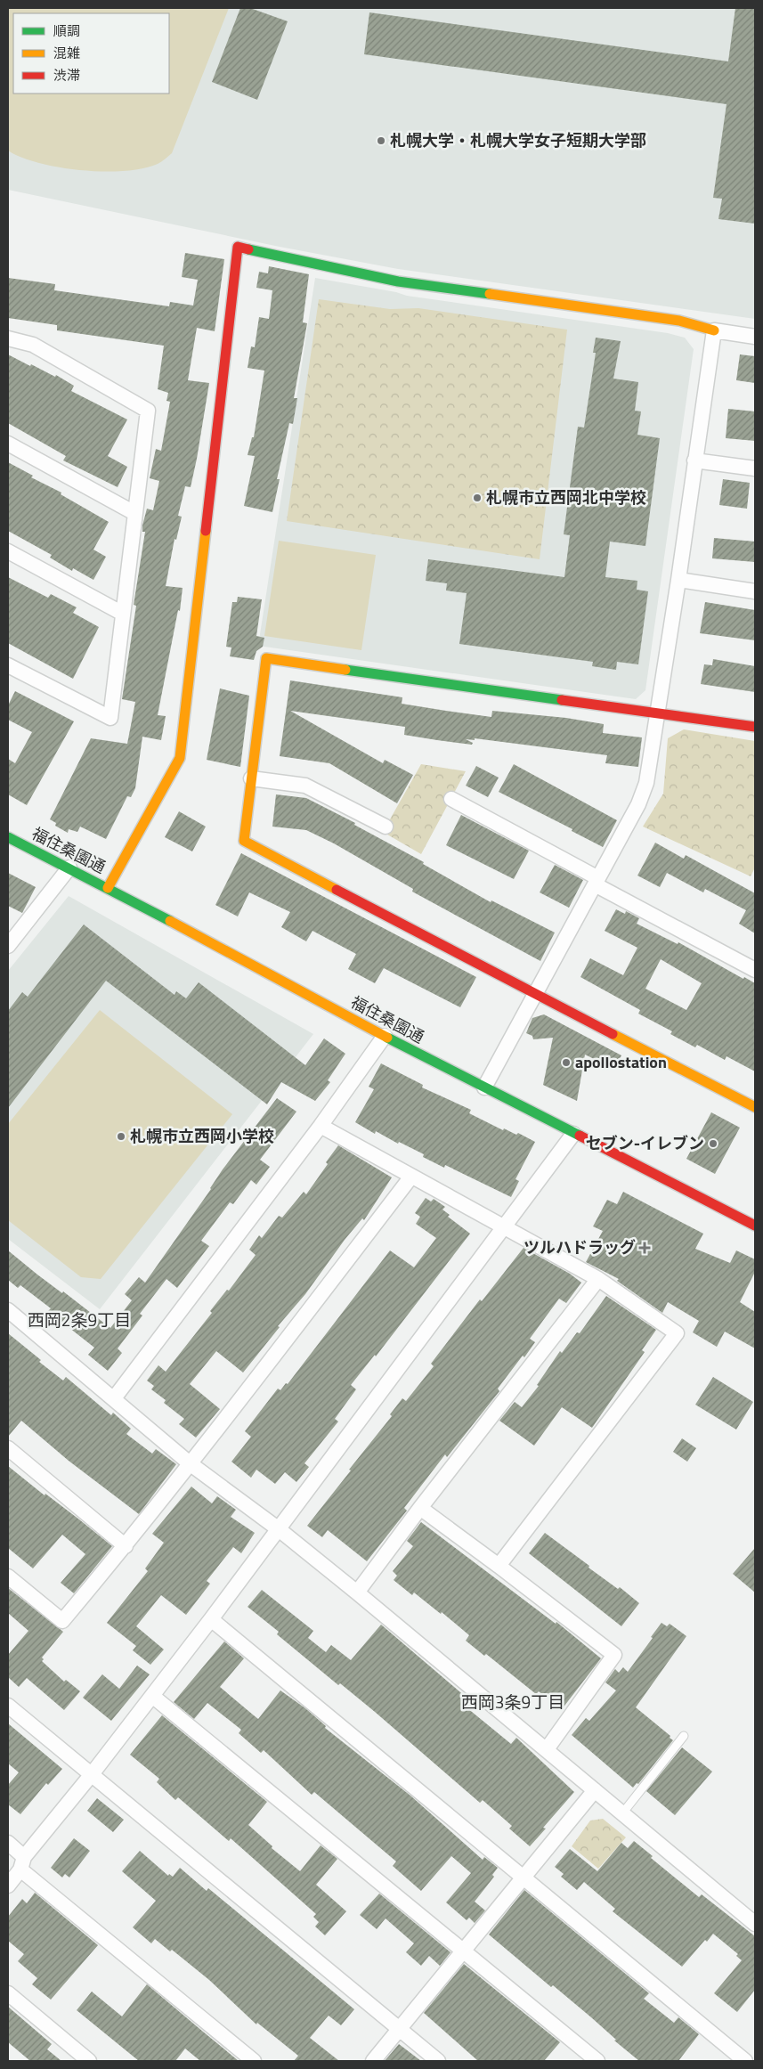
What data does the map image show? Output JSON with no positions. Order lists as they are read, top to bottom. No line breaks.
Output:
{"streets":{"street":["福住桑園通"]},"districts":["西岡2条9丁目","西岡3条9丁目"],"places":{"other":["札幌大学・札幌大学女子短期大学部","札幌市立西岡北中学校","apollostation","札幌市立西岡小学校","セブン-イレブン"],"health":["ツルハドラッグ"]},"legend":["順調","混雑","渋滞"]}
